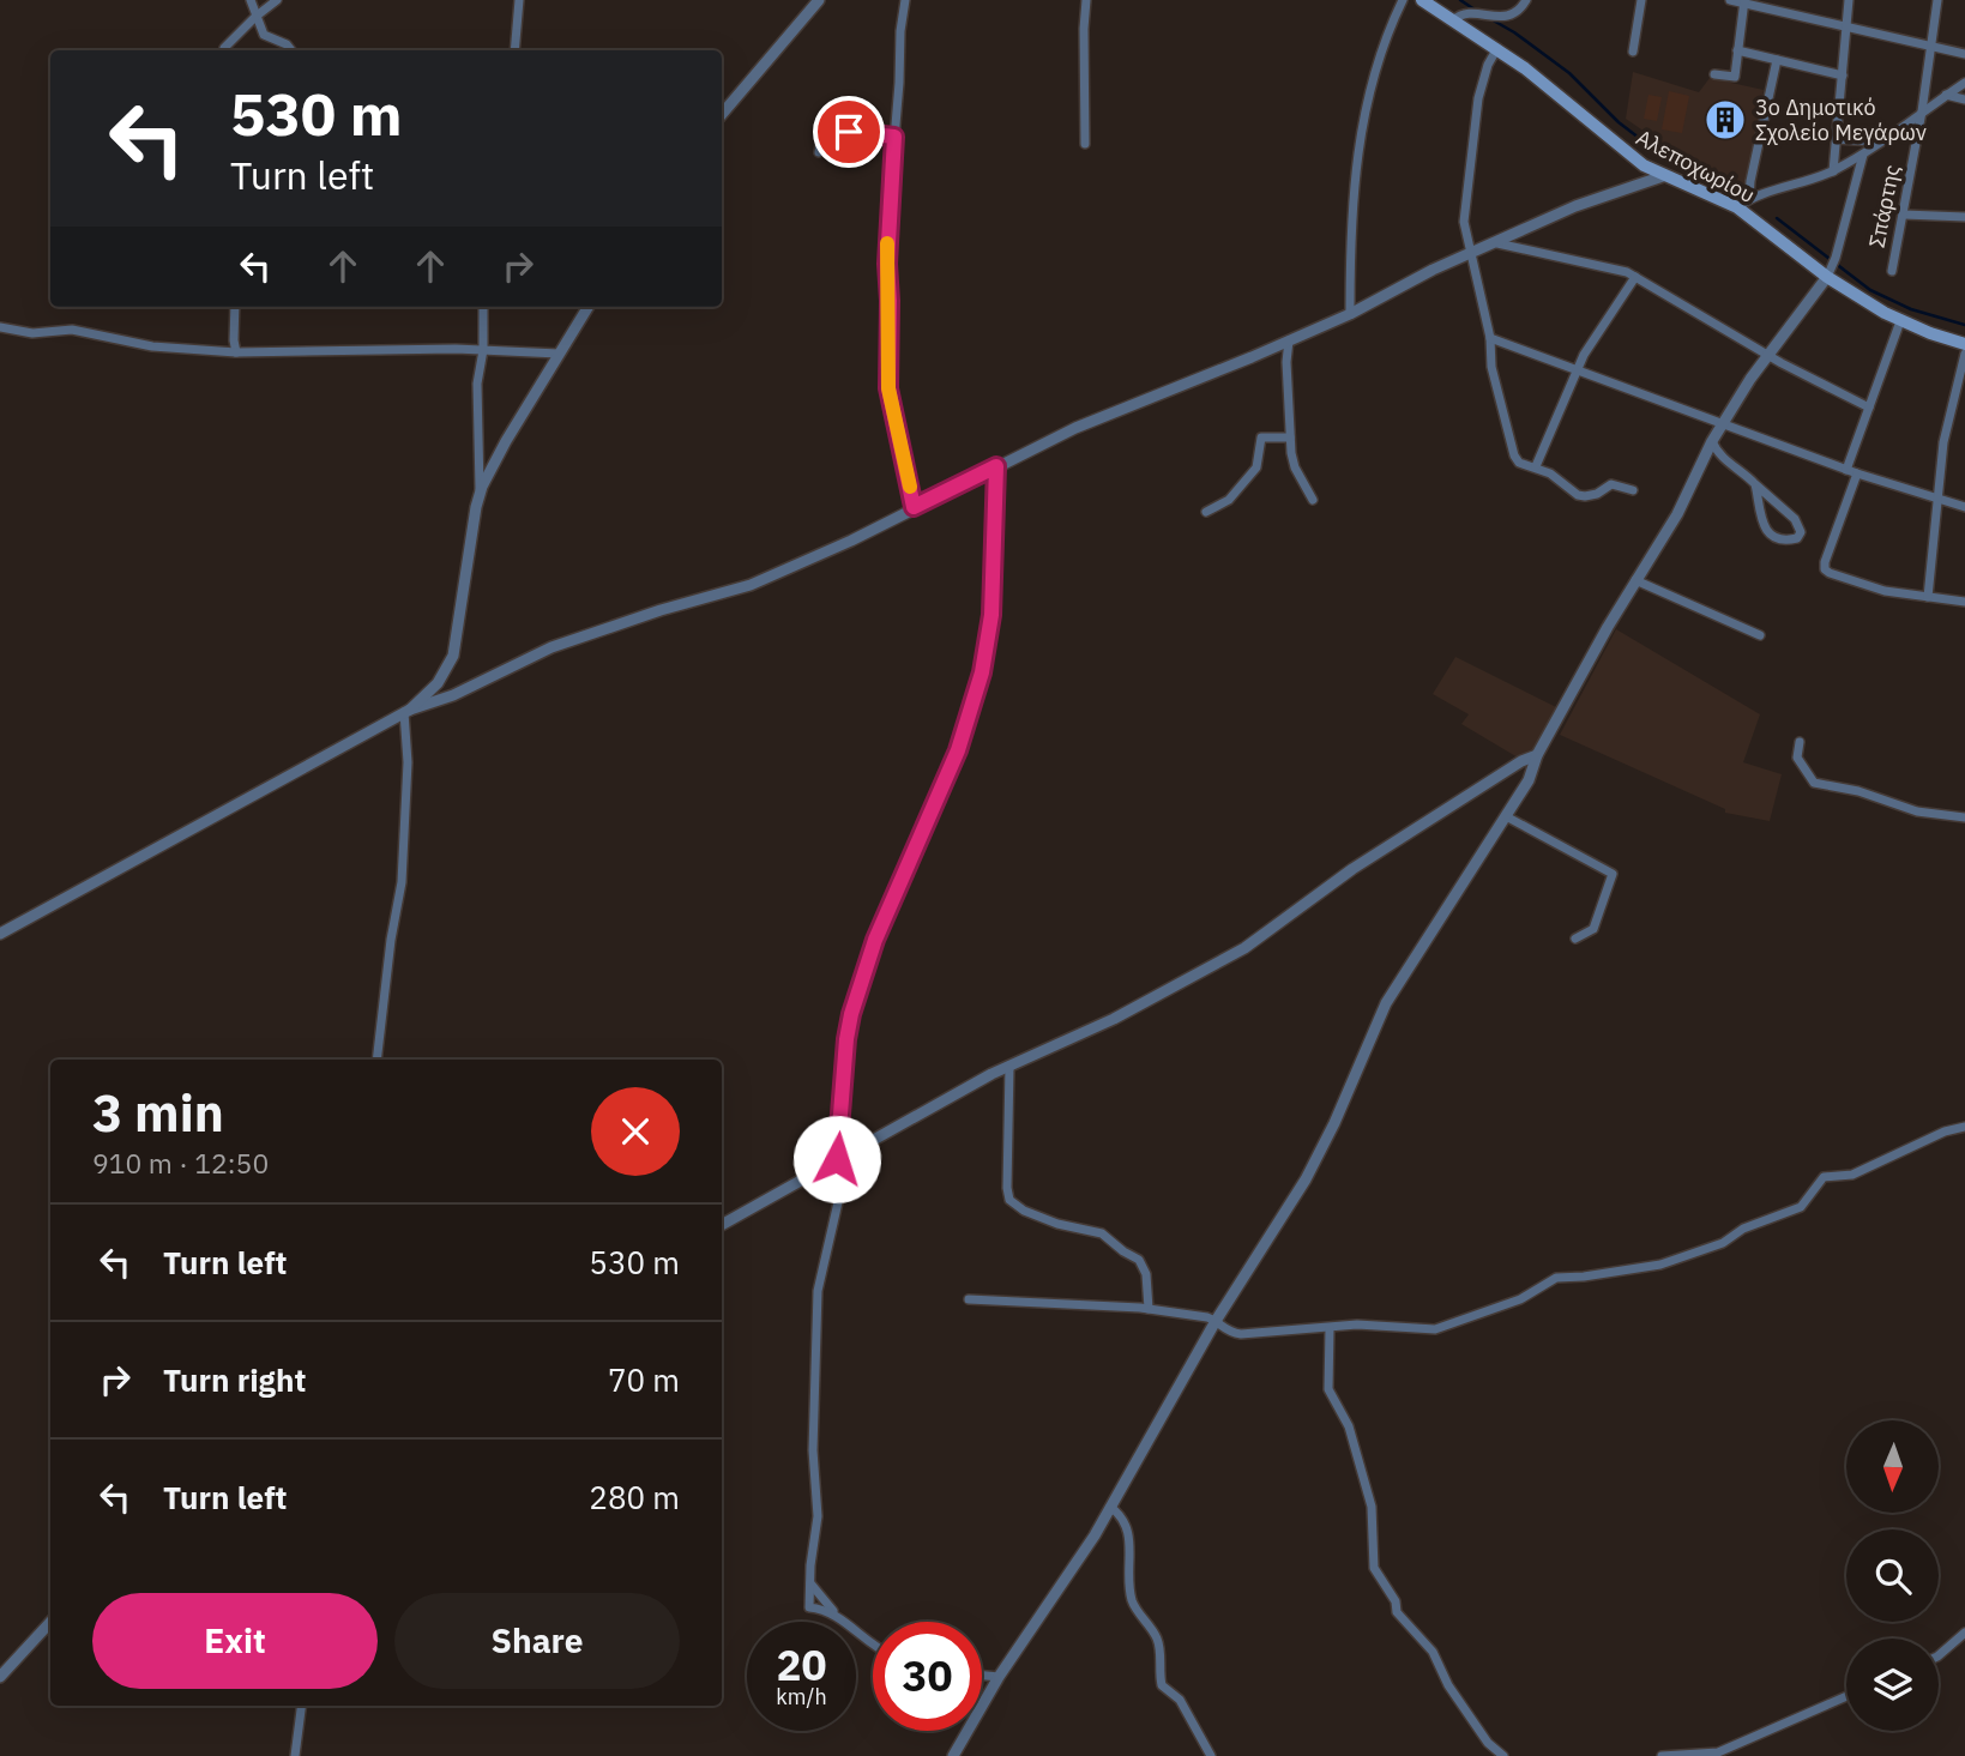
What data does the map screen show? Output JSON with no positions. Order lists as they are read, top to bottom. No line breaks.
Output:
{"streets":{"main road":["Αλεποχωρίου"],"street":["Σπάρτης"]},"places":{"building":["3ο Δημοτικό Σχολείο Μεγάρων"]},"north":"bottom","page":{"turn":["530 m","Turn left"],"heading":["3 min","910 m · 12:50"],"list":[{"name":"Turn left","value":"530 m"},{"name":"Turn right","value":"70 m"},{"name":"Turn left","value":"280 m"}],"buttons":["Exit","Share"],"speed":"20 km/h","limit":"30"}}
